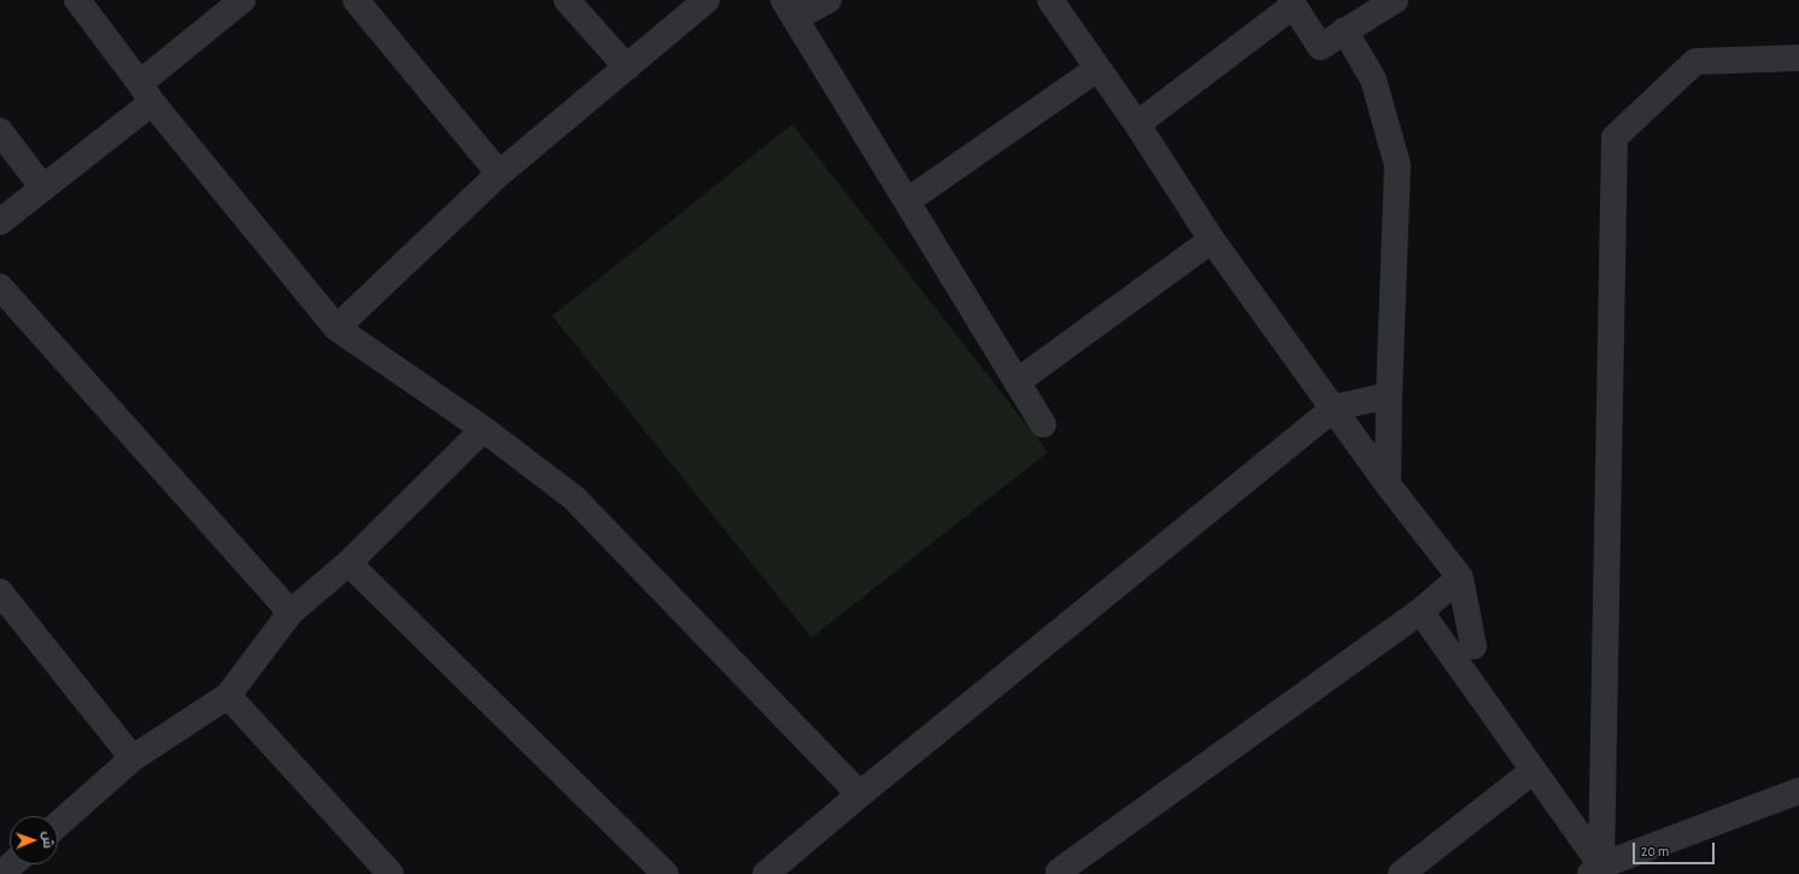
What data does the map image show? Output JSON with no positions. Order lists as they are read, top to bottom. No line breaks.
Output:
{"scale_bar":"20 m","north":"right"}
